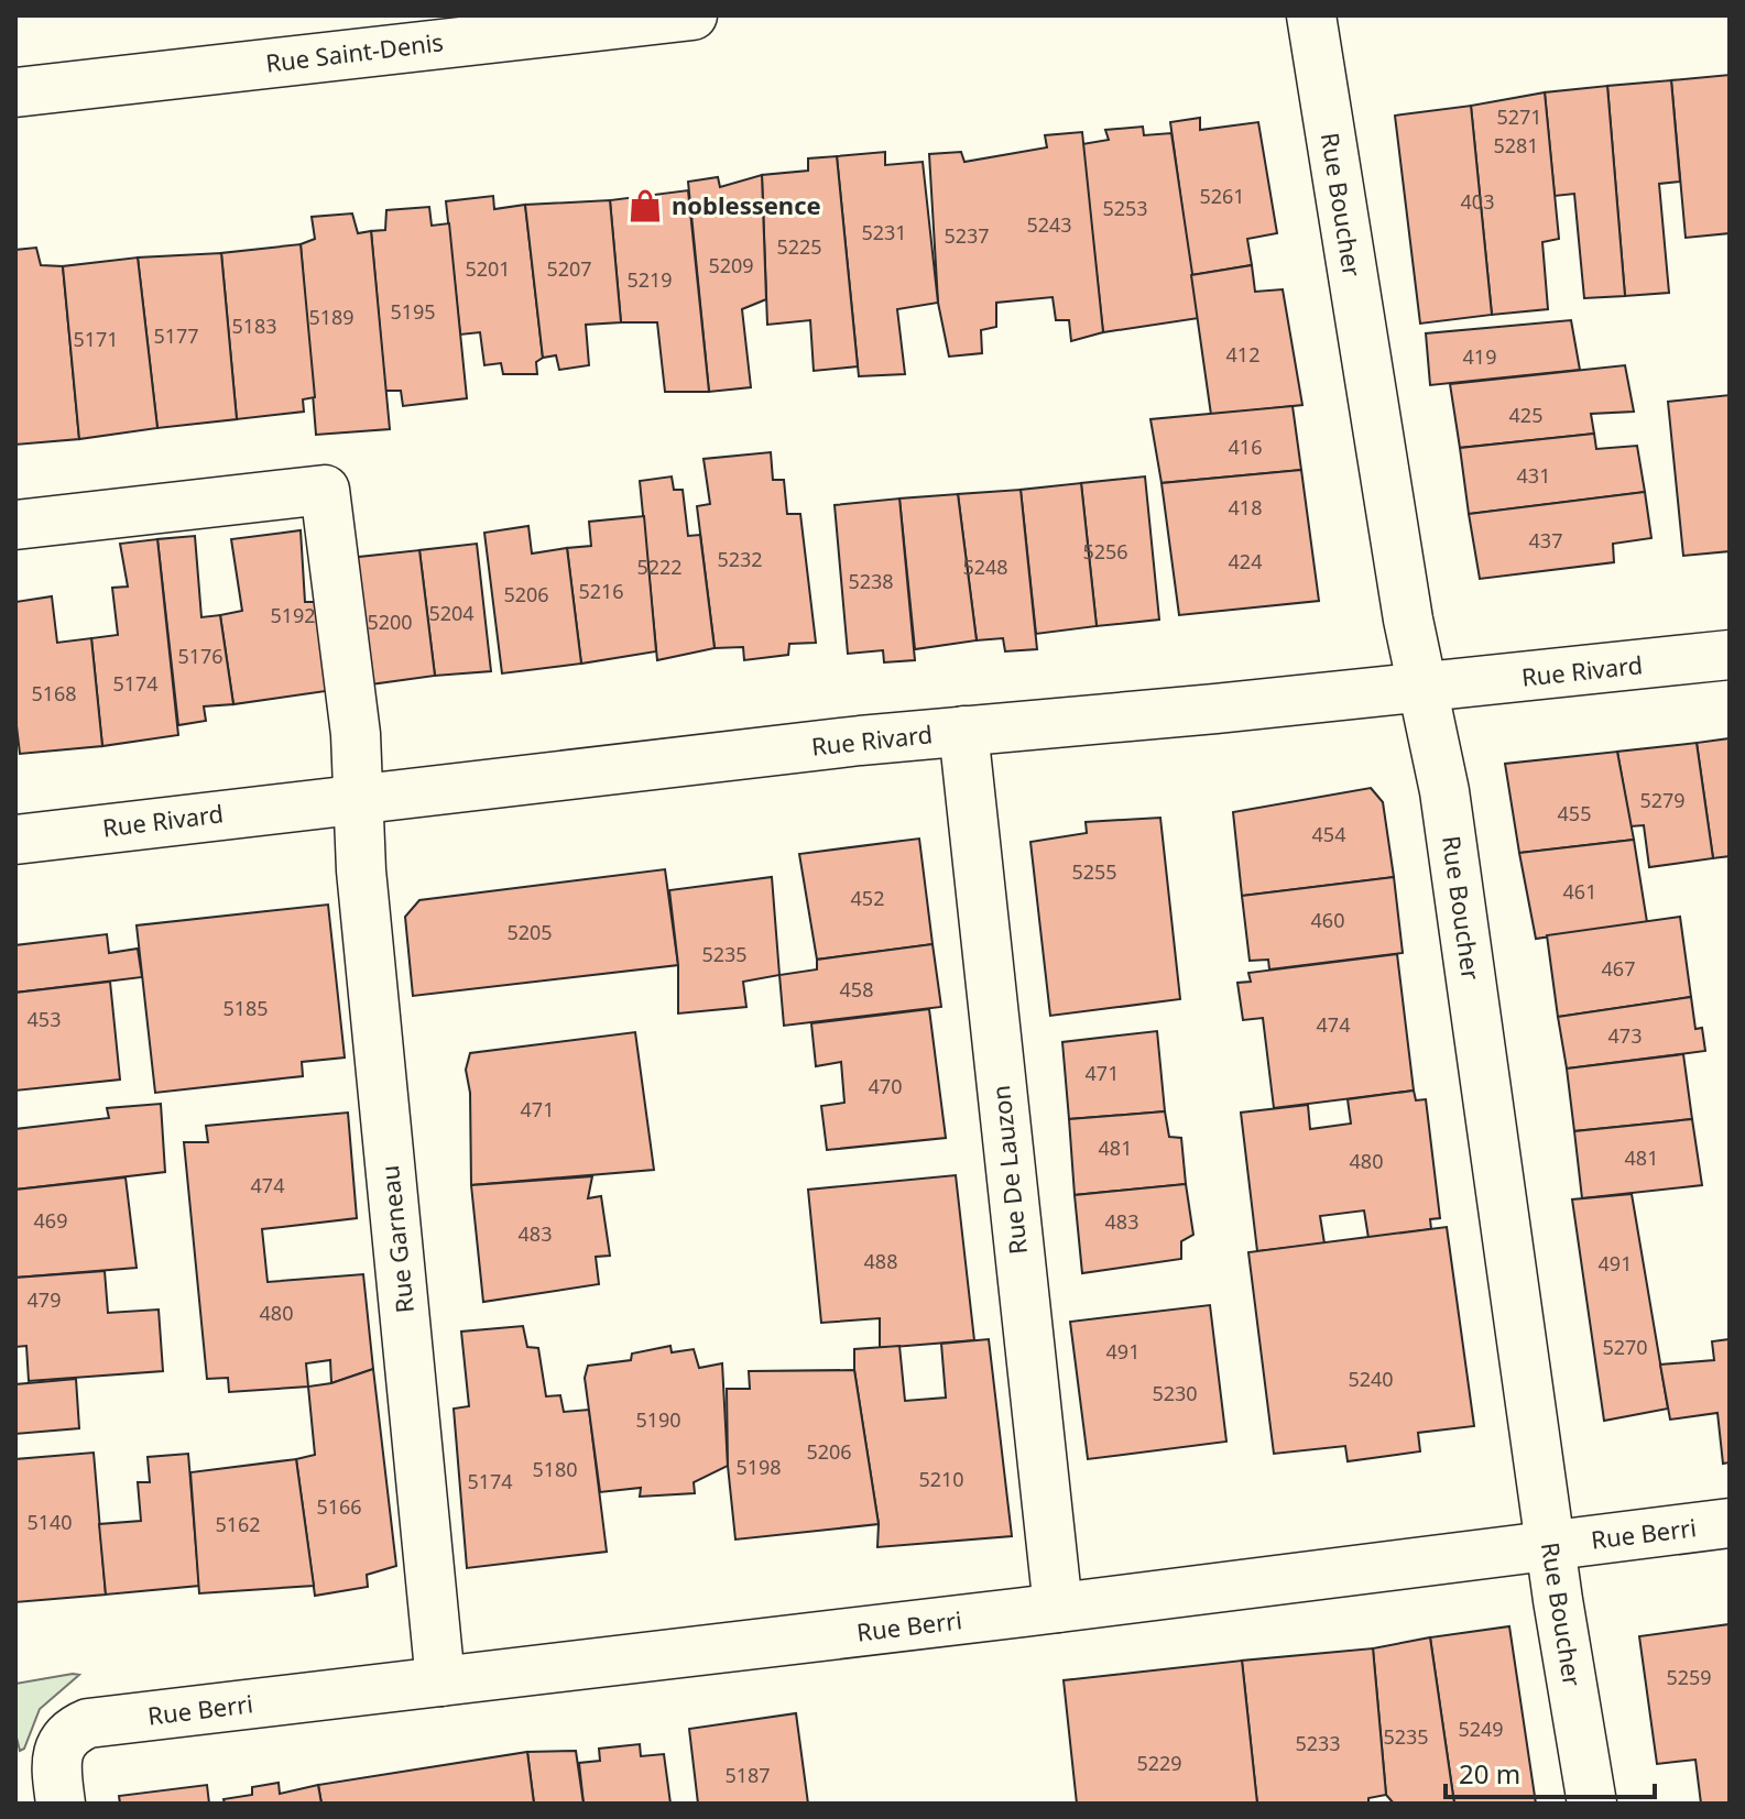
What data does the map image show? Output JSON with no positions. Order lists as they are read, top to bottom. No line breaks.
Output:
{"streets":{"street":["Rue Saint-Denis","Rue Boucher","Rue Rivard","Rue De Lauzon","Rue Garneau","Rue Berri"]},"crossings":[["Rue Boucher","Rue Rivard"],["Rue Boucher","Rue Berri"],["Rue Rivard","Rue De Lauzon"],["Rue Rivard","Rue Garneau"],["Rue De Lauzon","Rue Berri"],["Rue Garneau","Rue Berri"]],"places":{"shop":["noblessence"]},"house_numbers":["5271","5281","5261","403","5253","5243","5231","5237","5225","5209","5201","5207","5219","5195","5189","5183","5177","5171","412","419","425","416","431","418","437","5256","5232","424","5222","5248","5238","5216","5206","5204","5192","5200","5176","5174","5168","5279","455","454","5255","461","452","460","5205","5235","467","458","5185","453","474","473","471","470","471","481","481","480","474","469","483","483","488","491","479","480","5270","491","5240","5230","5190","5206","5198","5180","5210","5174","5166","5140","5162","5259","5249","5235","5233","5229","5187"],"scale_bar":"20 m"}
